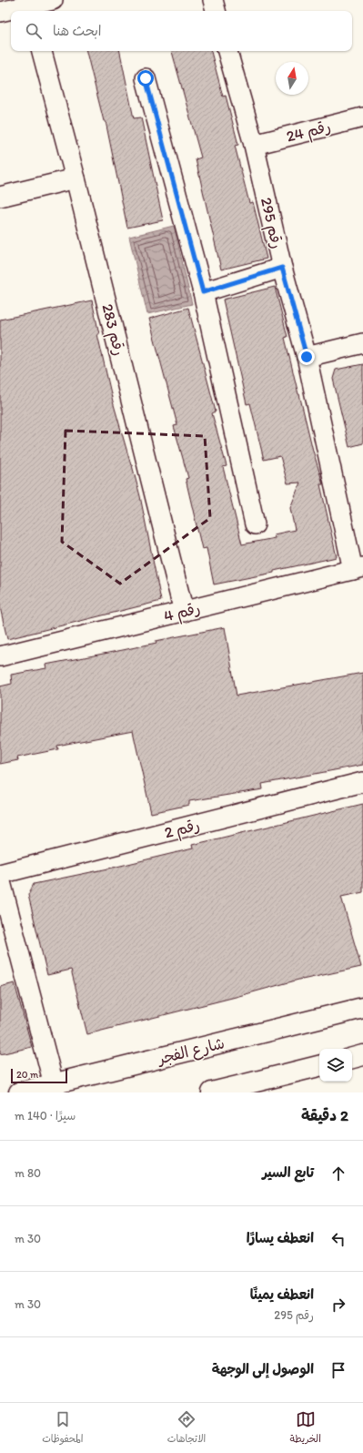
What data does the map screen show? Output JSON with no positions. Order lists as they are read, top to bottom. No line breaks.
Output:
{"streets":{"street":["رقم 24","رقم 295","رقم 283","رقم 4","رقم 2","شارع الفجر"]},"crossings":[["رقم 24","رقم 295"],["رقم 295","رقم 4"],["رقم 283","رقم 4"]],"scale_bar":"20 m","north":"top","page":{"search":"ابحث هنا","scale":"20 m","heading":["2 دقيقة","سيرًا · 140 m"],"list":[["تابع السير","80 m"],["انعطف يسارًا","30 m"],["انعطف يمينًا","رقم 295","30 m"],"الوصول إلى الوجهة"],"nav":["الخريطة","الاتجاهات","المحفوظات"]}}
